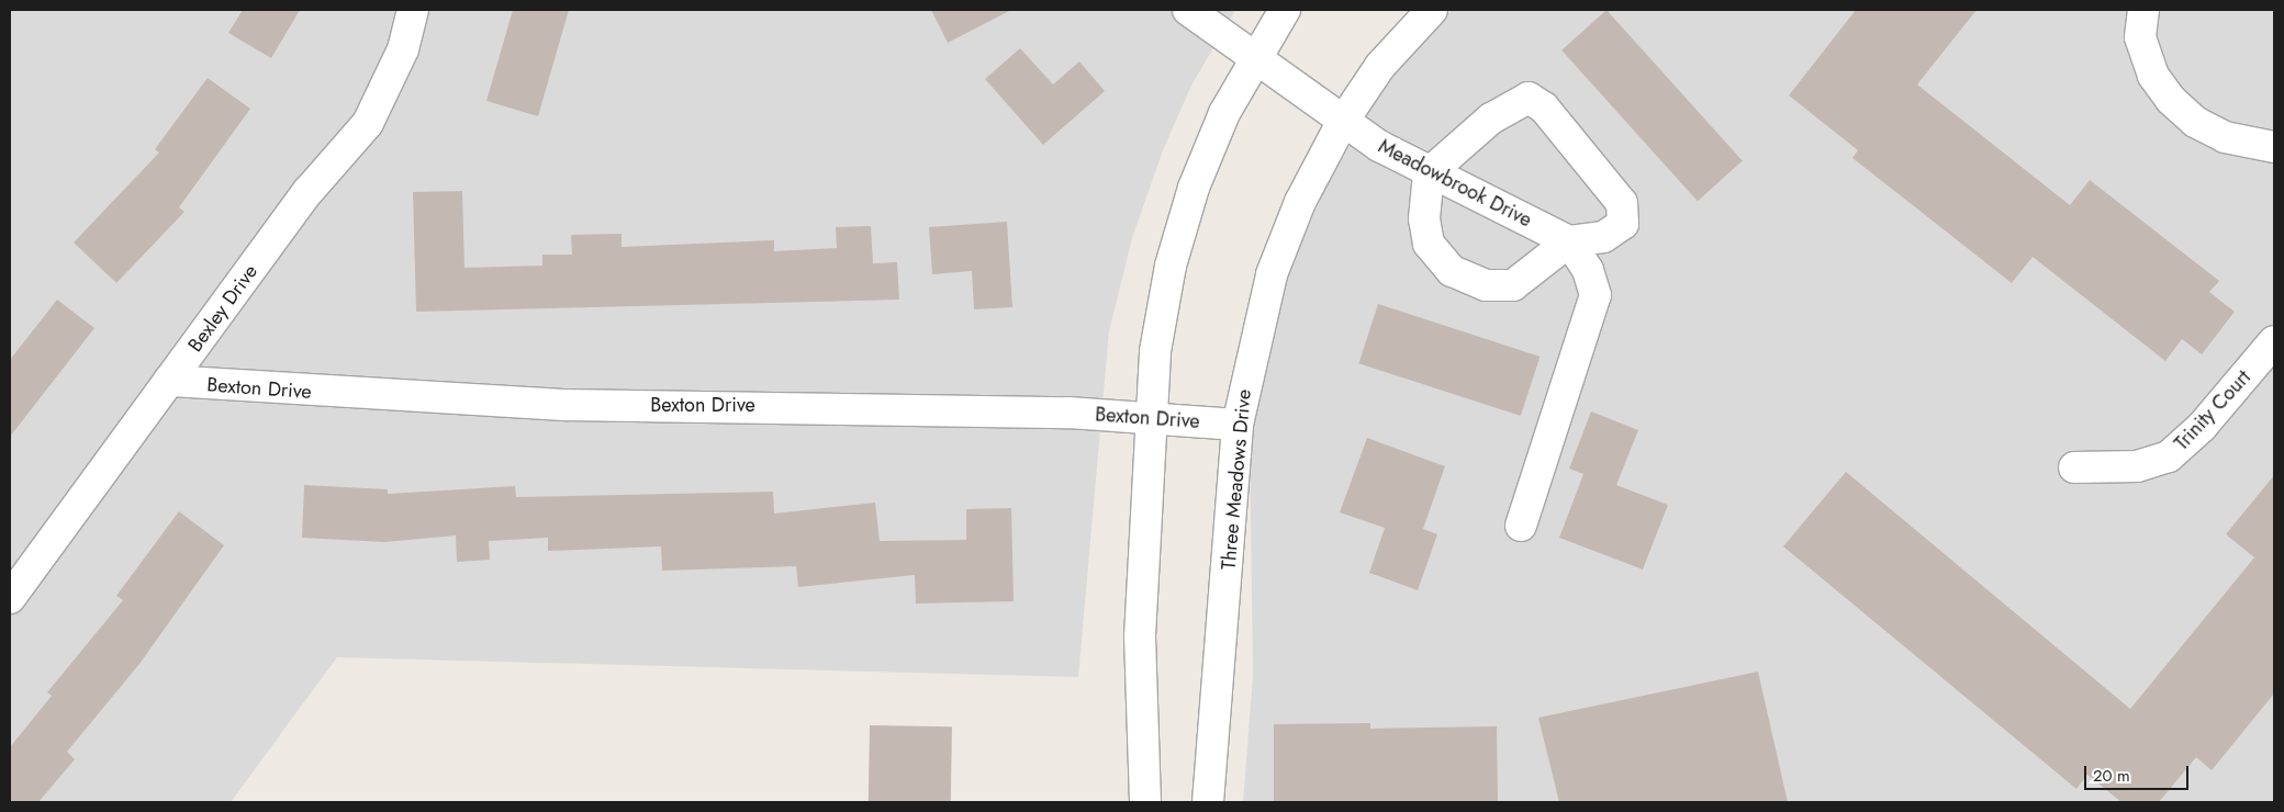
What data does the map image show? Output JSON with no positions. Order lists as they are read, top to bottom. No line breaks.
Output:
{"streets":{"street":["Meadowbrook Drive","Bexley Drive","Bexton Drive","Trinity Court","Three Meadows Drive"]},"crossings":[["Meadowbrook Drive","Three Meadows Drive"],["Bexley Drive","Bexton Drive"],["Bexton Drive","Three Meadows Drive"]],"scale_bar":"20 m"}
